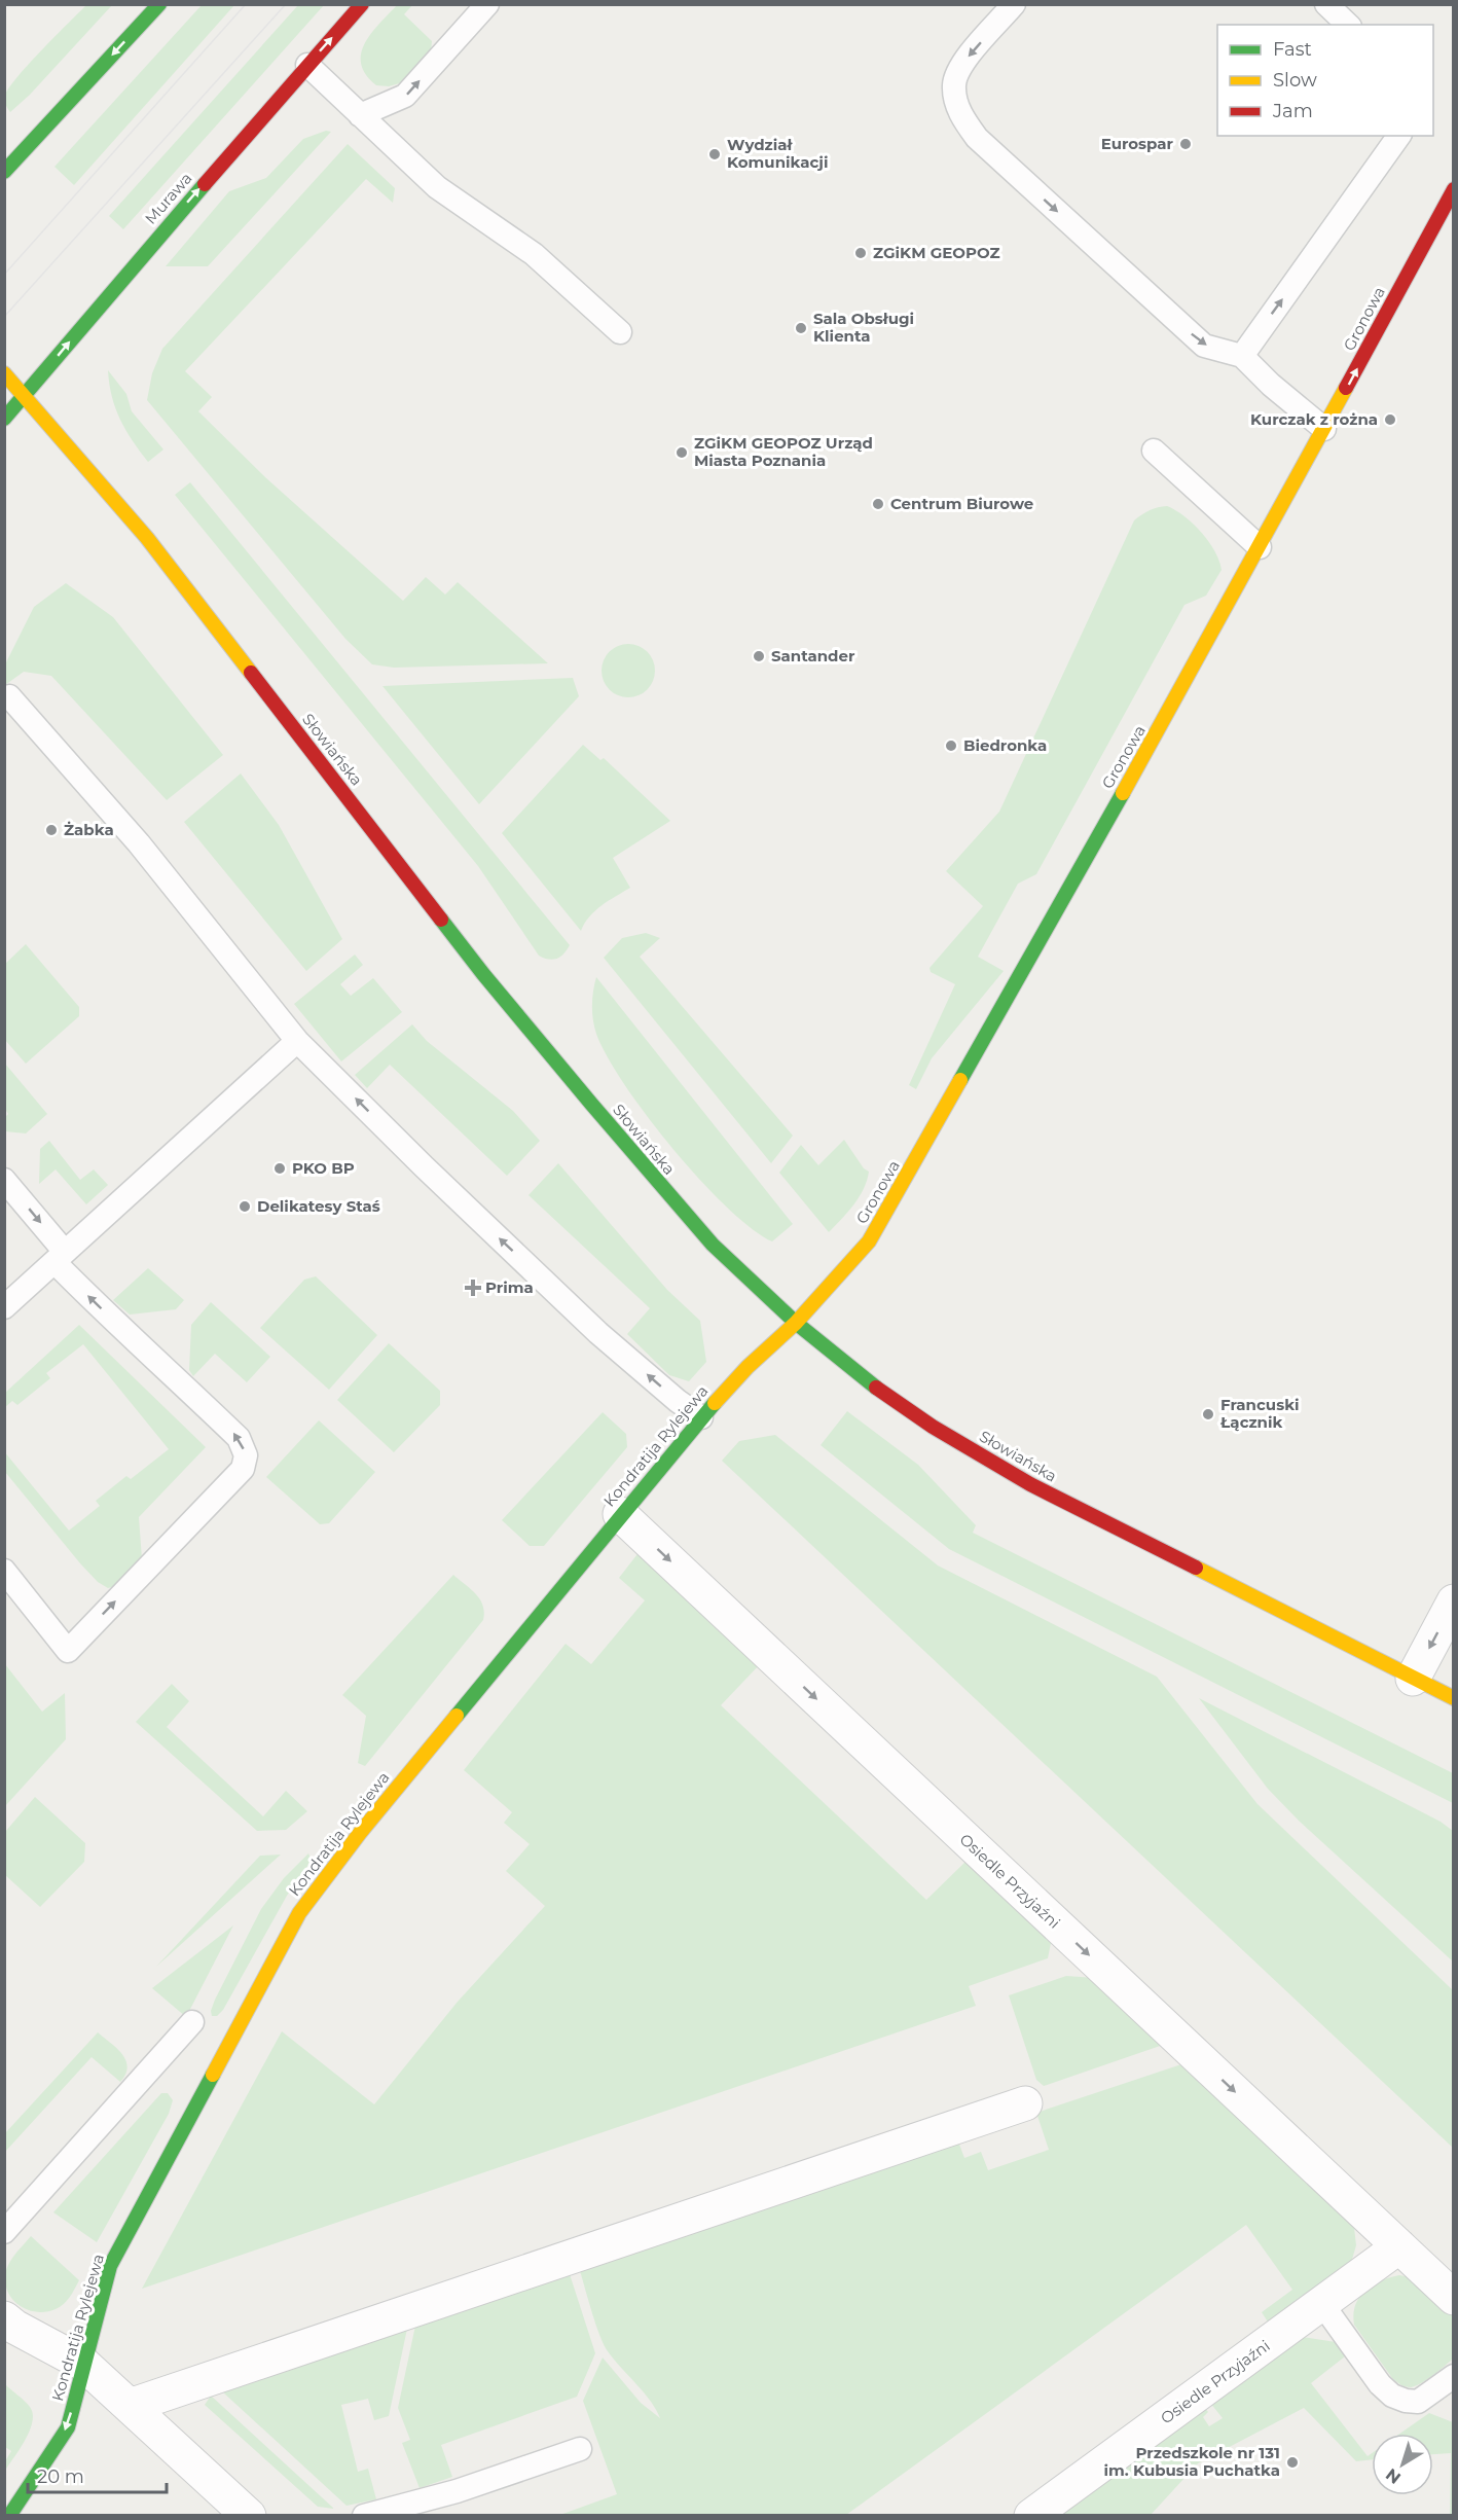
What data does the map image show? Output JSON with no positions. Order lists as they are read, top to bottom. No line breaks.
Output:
{"streets":{"street":["Murawa","Gronowa","Słowiańska","Kondratija Rylejewa","Osiedle Przyjaźni"]},"crossings":[["Murawa","Słowiańska"],["Gronowa","Słowiańska"],["Gronowa","Kondratija Rylejewa"],["Słowiańska","Kondratija Rylejewa"],["Kondratija Rylejewa","Osiedle Przyjaźni"]],"one_way":["Murawa","Osiedle Przyjaźni"],"places":{"other":["Eurospar","Wydział Komunikacji","ZGiKM GEOPOZ","Sala Obsługi Klienta","Kurczak z rożna","ZGiKM GEOPOZ Urząd Miasta Poznania","Centrum Biurowe","Santander","Biedronka","Żabka","PKO BP","Delikatesy Staś","Francuski Łącznik","Przedszkole nr 131 im. Kubusia Puchatka"],"health":["Prima"]},"legend":["Fast","Slow","Jam"],"scale_bar":"20 m","north":"bottom left"}
